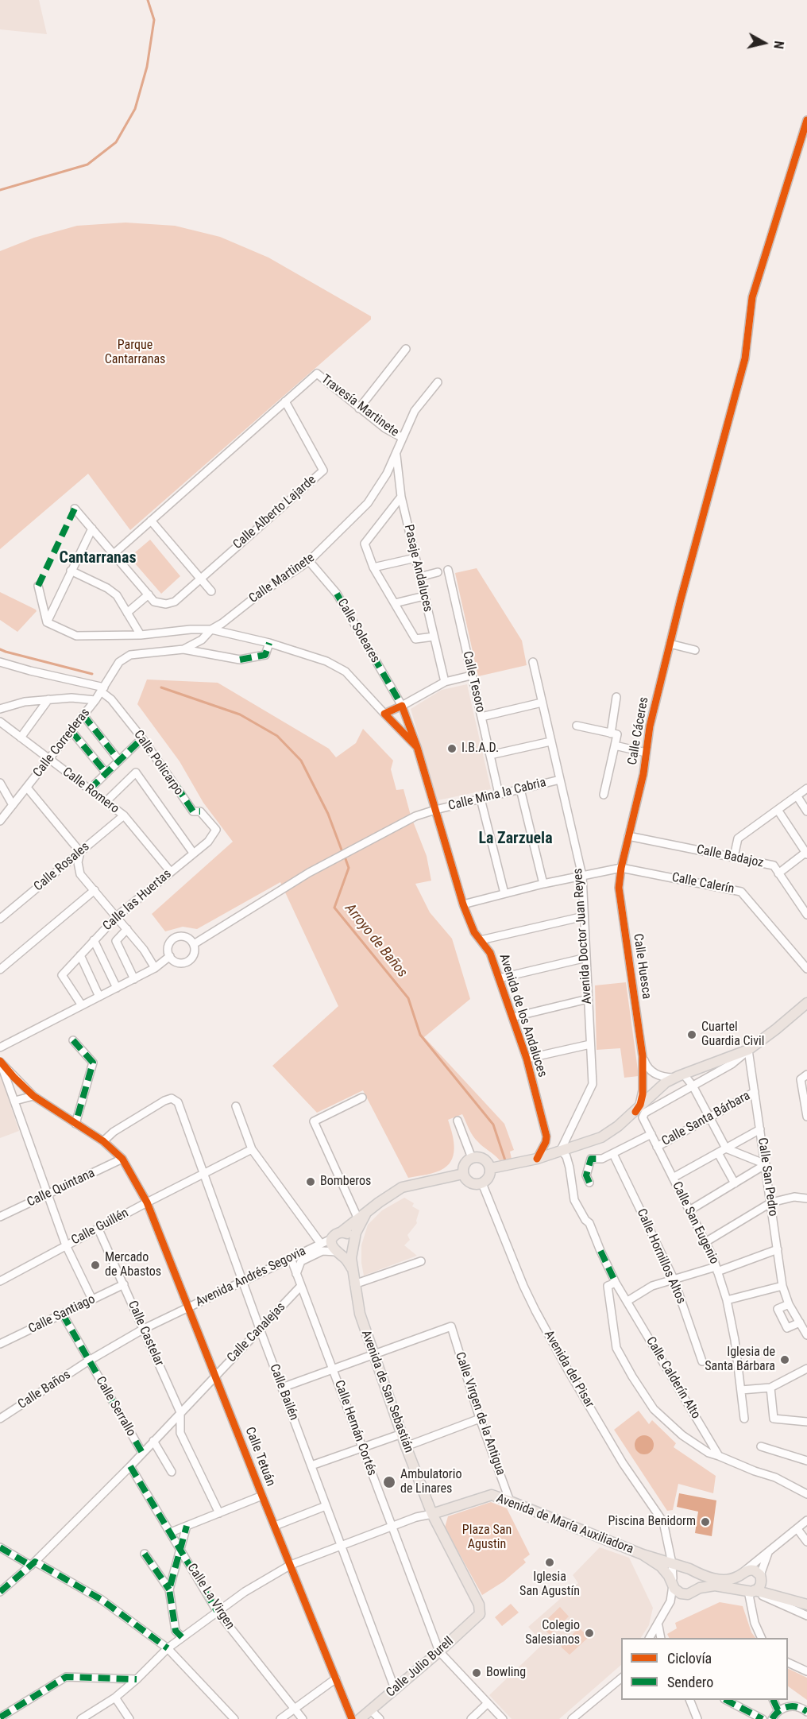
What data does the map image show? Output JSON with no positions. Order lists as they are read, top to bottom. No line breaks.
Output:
{"streets":{"main road":["Avenida de San Sebastián","Avenida de María Auxiliadora","Calle Julio Burell"],"street":["Travesía Martinete","Calle Alberto Lajarde","Pasaje Andaluces","Calle Martinete","Calle Soleares","Calle Tesoro","Calle Cáceres","Calle Correderas","Calle Policarpo","Calle Romero","Calle Mina la Cabria","Calle Badajoz","Calle Rosales","Calle Calerín","Calle las Huertas","Avenida Doctor Juan Reyes","Calle Huesca","Avenida de los Andaluces","Calle Santa Bárbara","Calle San Pedro","Calle Quintana","Calle San Eugenio","Calle Guillén","Calle Hornillos Altos","Avenida Andrés Segovia","Calle Santiago","Calle Canalejas","Calle Castelar","Avenida del Pisar","Calle Calderín Alto","Calle Baños","Calle Bailén","Calle Serrallo","Calle Virgen de la Antigua","Calle Hernán Cortés","Calle Tetuán","Calle La Virgen"]},"crossings":[["Travesía Martinete","Calle Alberto Lajarde"],["Travesía Martinete","Calle Martinete"],["Pasaje Andaluces","Calle Martinete"],["Calle Martinete","Calle Soleares"],["Calle Martinete","Calle Correderas"],["Calle Soleares","Avenida de los Andaluces"],["Calle Tesoro","Calle Mina la Cabria"],["Calle Cáceres","Calle Badajoz"],["Calle Cáceres","Calle Calerín"],["Calle Cáceres","Calle Huesca"],["Calle Correderas","Calle Policarpo"],["Calle Correderas","Calle Romero"],["Calle Policarpo","Calle las Huertas"],["Calle Romero","Calle Rosales"],["Calle Romero","Calle las Huertas"],["Calle Mina la Cabria","Avenida Doctor Juan Reyes"],["Calle Mina la Cabria","Avenida de los Andaluces"],["Calle Calerín","Calle Huesca"],["Avenida Doctor Juan Reyes","Calle Calderín Alto"],["Calle Huesca","Calle San Eugenio"],["Calle Santa Bárbara","Calle San Pedro"],["Calle Santa Bárbara","Calle San Eugenio"],["Calle Quintana","Calle Tetuán"],["Calle Guillén","Calle Castelar"],["Calle Guillén","Calle Bailén"],["Calle Guillén","Calle Tetuán"],["Avenida Andrés Segovia","Calle Castelar"],["Avenida Andrés Segovia","Calle Baños"],["Avenida Andrés Segovia","Avenida de San Sebastián"],["Avenida Andrés Segovia","Calle Bailén"],["Avenida Andrés Segovia","Calle Serrallo"],["Avenida Andrés Segovia","Calle Hernán Cortés"],["Avenida Andrés Segovia","Calle Tetuán"],["Calle Santiago","Calle Castelar"],["Calle Santiago","Calle Serrallo"],["Calle Canalejas","Calle Castelar"],["Calle Canalejas","Calle Bailén"],["Calle Canalejas","Calle Serrallo"],["Calle Canalejas","Calle Hernán Cortés"],["Calle Canalejas","Calle Tetuán"],["Calle Canalejas","Calle La Virgen"],["Avenida del Pisar","Avenida de María Auxiliadora"],["Calle Baños","Calle Serrallo"],["Avenida de San Sebastián","Calle Virgen de la Antigua"],["Avenida de San Sebastián","Avenida de María Auxiliadora"],["Avenida de San Sebastián","Calle Julio Burell"],["Calle Bailén","Calle Tetuán"],["Calle Bailén","Calle Julio Burell"],["Calle Virgen de la Antigua","Avenida de María Auxiliadora"],["Calle Hernán Cortés","Calle Julio Burell"]],"districts":["Cantarranas","La Zarzuela"],"water":["Arroyo de Baños"],"parks":["Parque Cantarranas","Plaza San Agustin"],"places":["I.B.A.D.","Cuartel Guardia Civil","Bomberos","Mercado de Abastos","Iglesia de Santa Bárbara","Ambulatorio de Linares","Piscina Benidorm","Iglesia San Agustín","Colegio Salesianos","Bowling"],"legend":["Ciclovía","Sendero"],"north":"right"}
